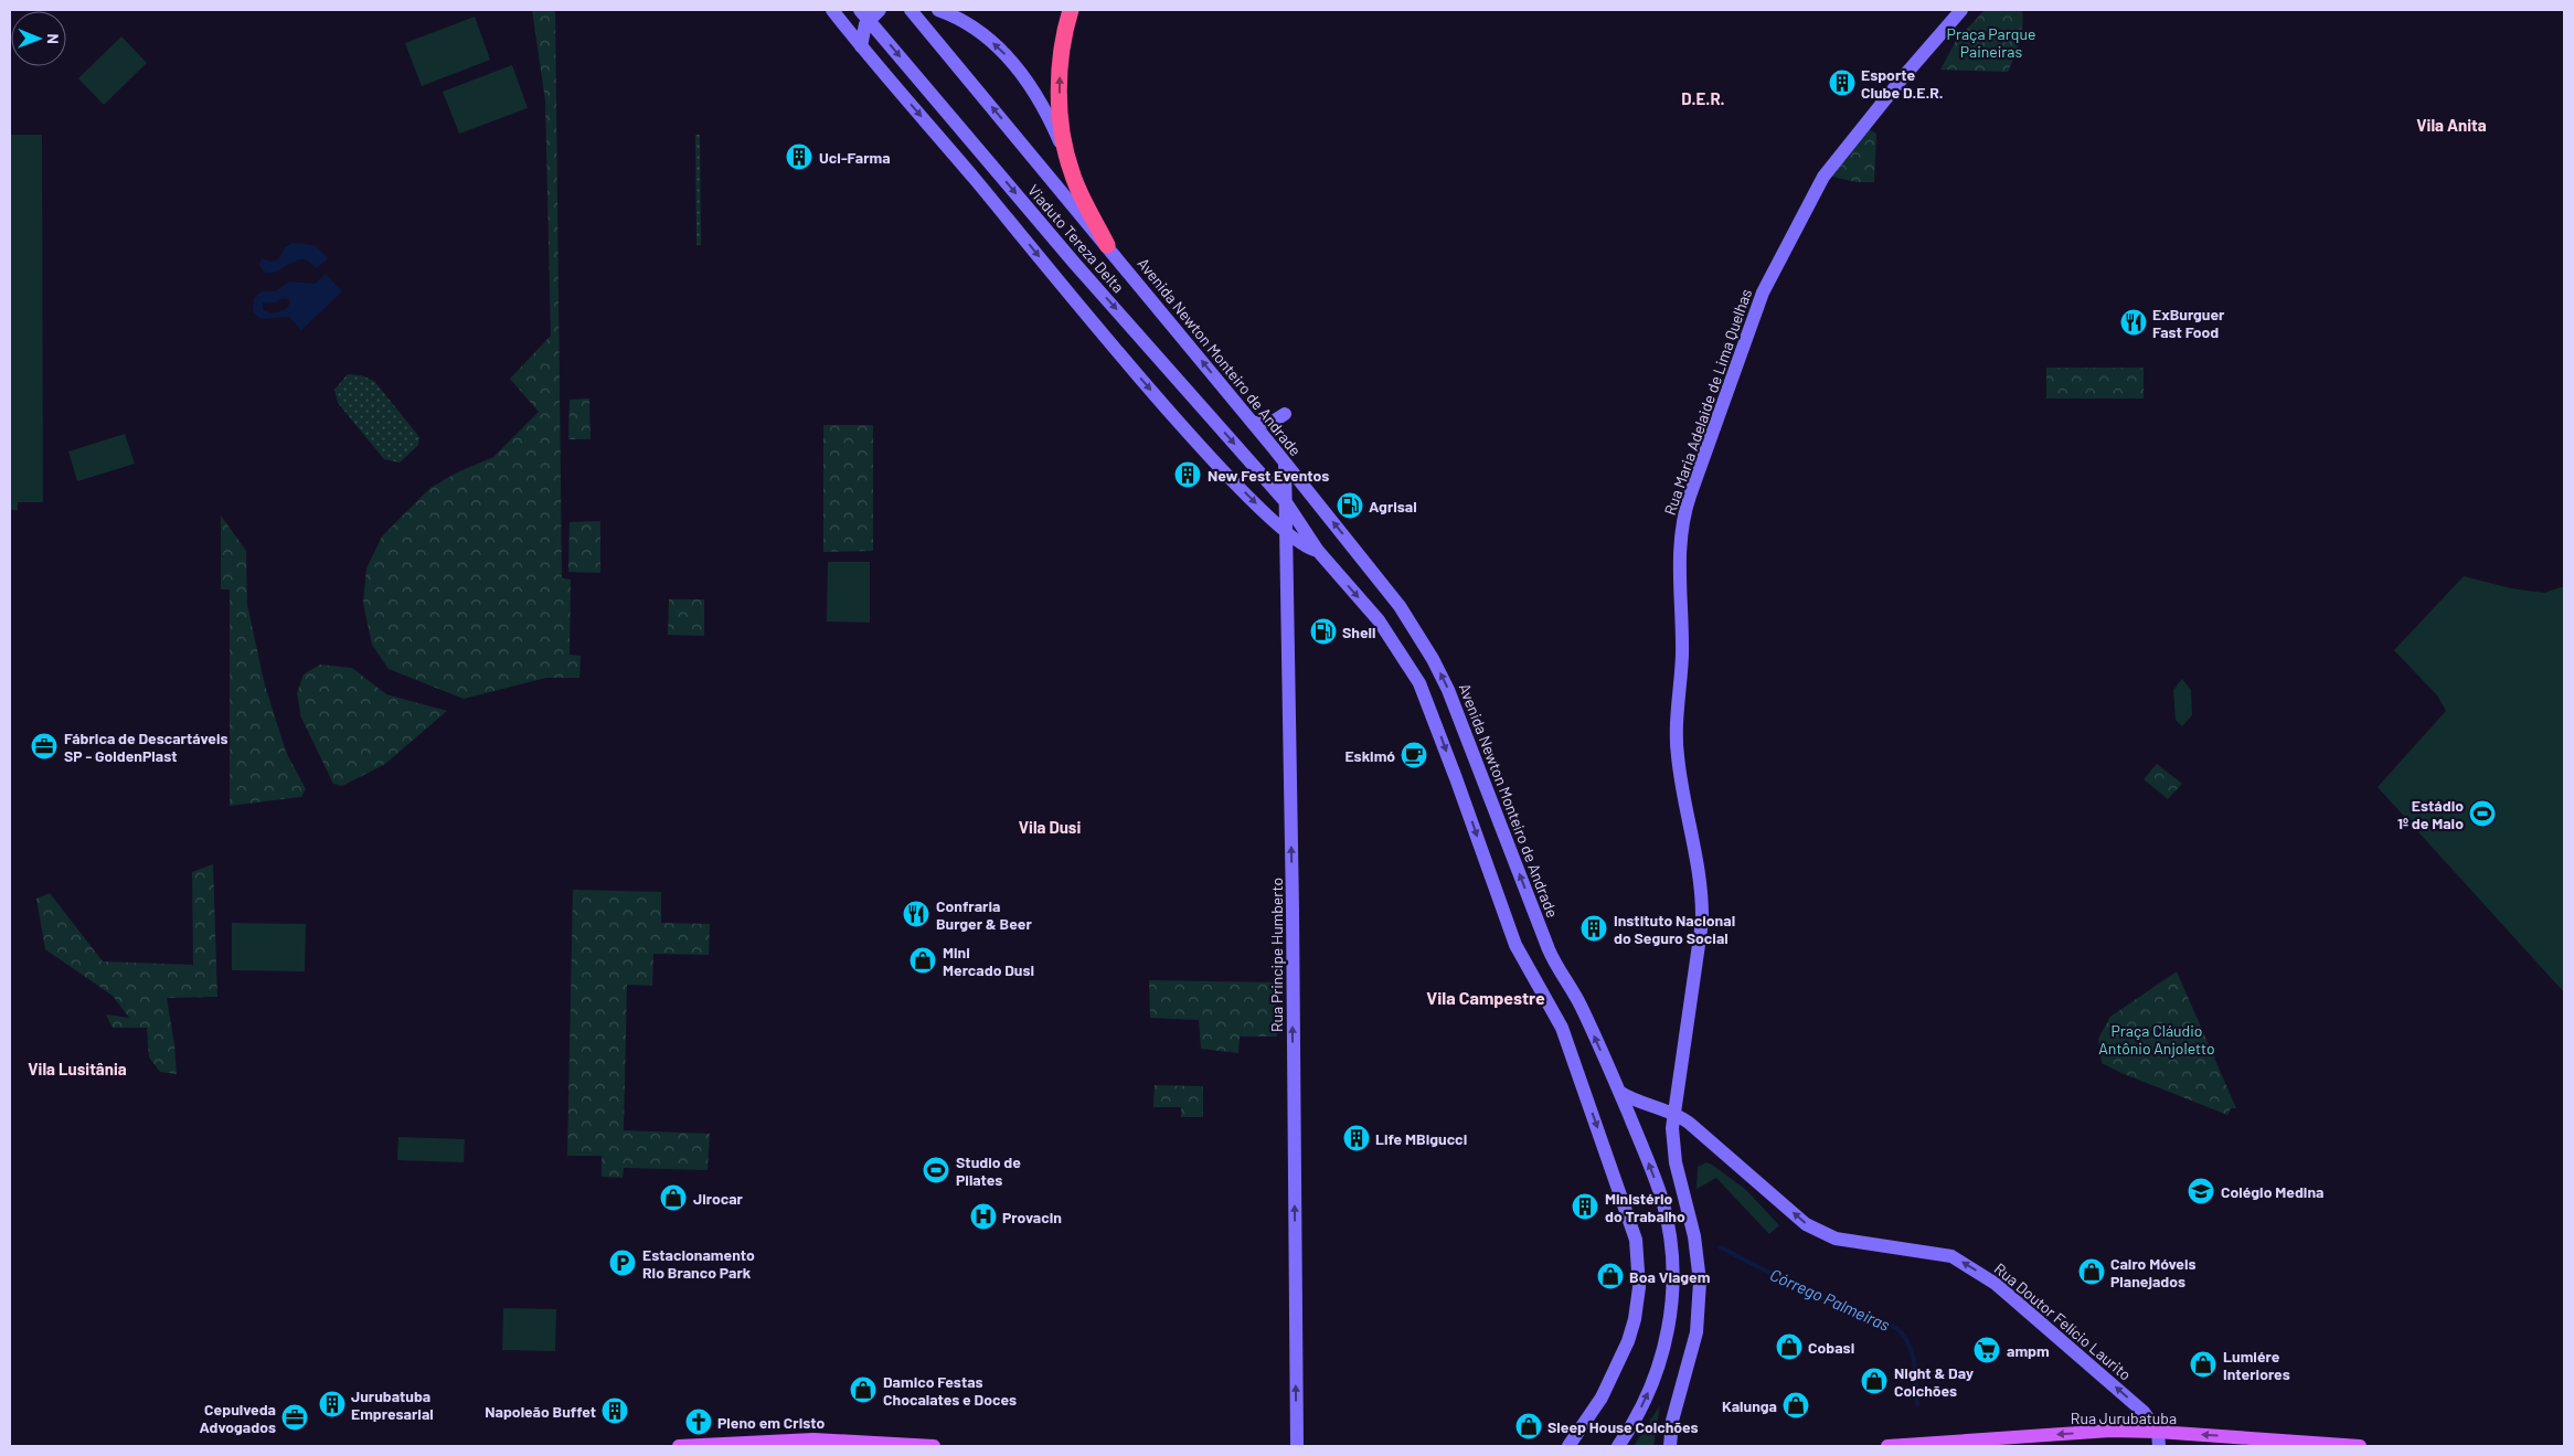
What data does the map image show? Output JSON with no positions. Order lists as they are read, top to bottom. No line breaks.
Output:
{"streets":{"main road":["Viaduto Tereza Delta","Avenida Newton Monteiro de Andrade","Rua Maria Adelaide de Lima Quelhas","Rua Principe Humberto","Rua Doutor Felício Laurito","Rua Jurubatuba"]},"crossings":[["Viaduto Tereza Delta","Avenida Newton Monteiro de Andrade"],["Viaduto Tereza Delta","Rua Principe Humberto"],["Avenida Newton Monteiro de Andrade","Rua Principe Humberto"],["Avenida Newton Monteiro de Andrade","Rua Doutor Felício Laurito"],["Rua Maria Adelaide de Lima Quelhas","Rua Doutor Felício Laurito"],["Rua Doutor Felício Laurito","Rua Jurubatuba"]],"one_way":["Rua Principe Humberto","Rua Doutor Felício Laurito","Rua Jurubatuba"],"districts":["D.E.R.","Vila Anita","Vila Dusi","Vila Campestre","Vila Lusitânia"],"water":["Córrego Palmeiras"],"parks":["Praça Parque Paineiras","Praça Cláudio Antônio Anjoletto"],"places":{"building":["Esporte Clube D.E.R.","Uci-Farma","New Fest Eventos","Instituto Nacional do Seguro Social","Life MBigucci","Ministério do Trabalho","Jurubatuba Empresarial","Napoleão Buffet"],"restaurant":["ExBurguer Fast Food","Confraria Burger & Beer"],"fuel station":["Agrisal","Shell"],"office":["Fábrica de Descartáveis SP - GoldenPlast","Cepulveda Advogados"],"cafe":["Eskimó"],"sports":["Estádio 1º de Maio","Studio de Pilates"],"shop":["Mini Mercado Dusi","Jirocar","Cairo Móveis Planejados","Boa Viagem","Cobasi","Lumiére Interiores","Night & Day Colchões","Damico Festas Chocalates e Doces","Kalunga","Sleep House Colchões"],"school or university":["Colégio Medina"],"hospital":["Provacin"],"parking":["Estacionamento Rio Branco Park"],"supermarket":["ampm"],"church":["Pleno em Cristo"]},"north":"right"}
